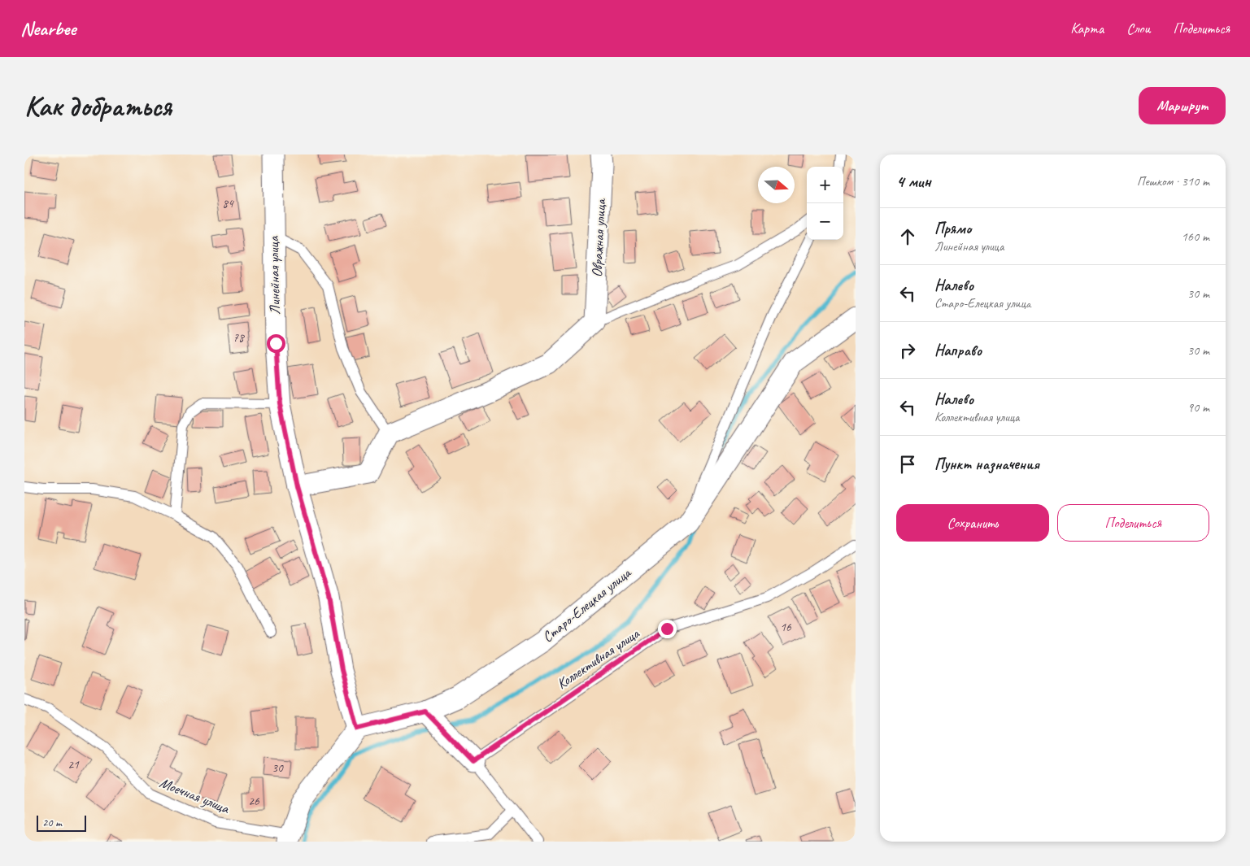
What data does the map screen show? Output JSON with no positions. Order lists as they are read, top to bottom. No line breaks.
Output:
{"streets":{"street":["Овражная улица","Линейная улица","Старо-Елецкая улица"],"lane":["Коллективная улица","Моечная улица"]},"crossings":[["Линейная улица","Старо-Елецкая улица"]],"house_numbers":["84","78","16","21","30","26"],"scale_bar":"20 m","north":"right","page":{"header":"Nearbee","nav":["Карта","Слои","Поделиться"],"buttons":["Маршрут",["Сохранить","Поделиться"]],"title":"Как добраться","heading":["4 мин","Пешком · 310 m"],"map_buttons":["+","−"],"list":[["Прямо","Линейная улица","160 m"],["Налево","Старо-Елецкая улица","30 m"],["Направо","30 m"],["Налево","Коллективная улица","90 m"],"Пункт назначения"],"scale":"20 m"}}
